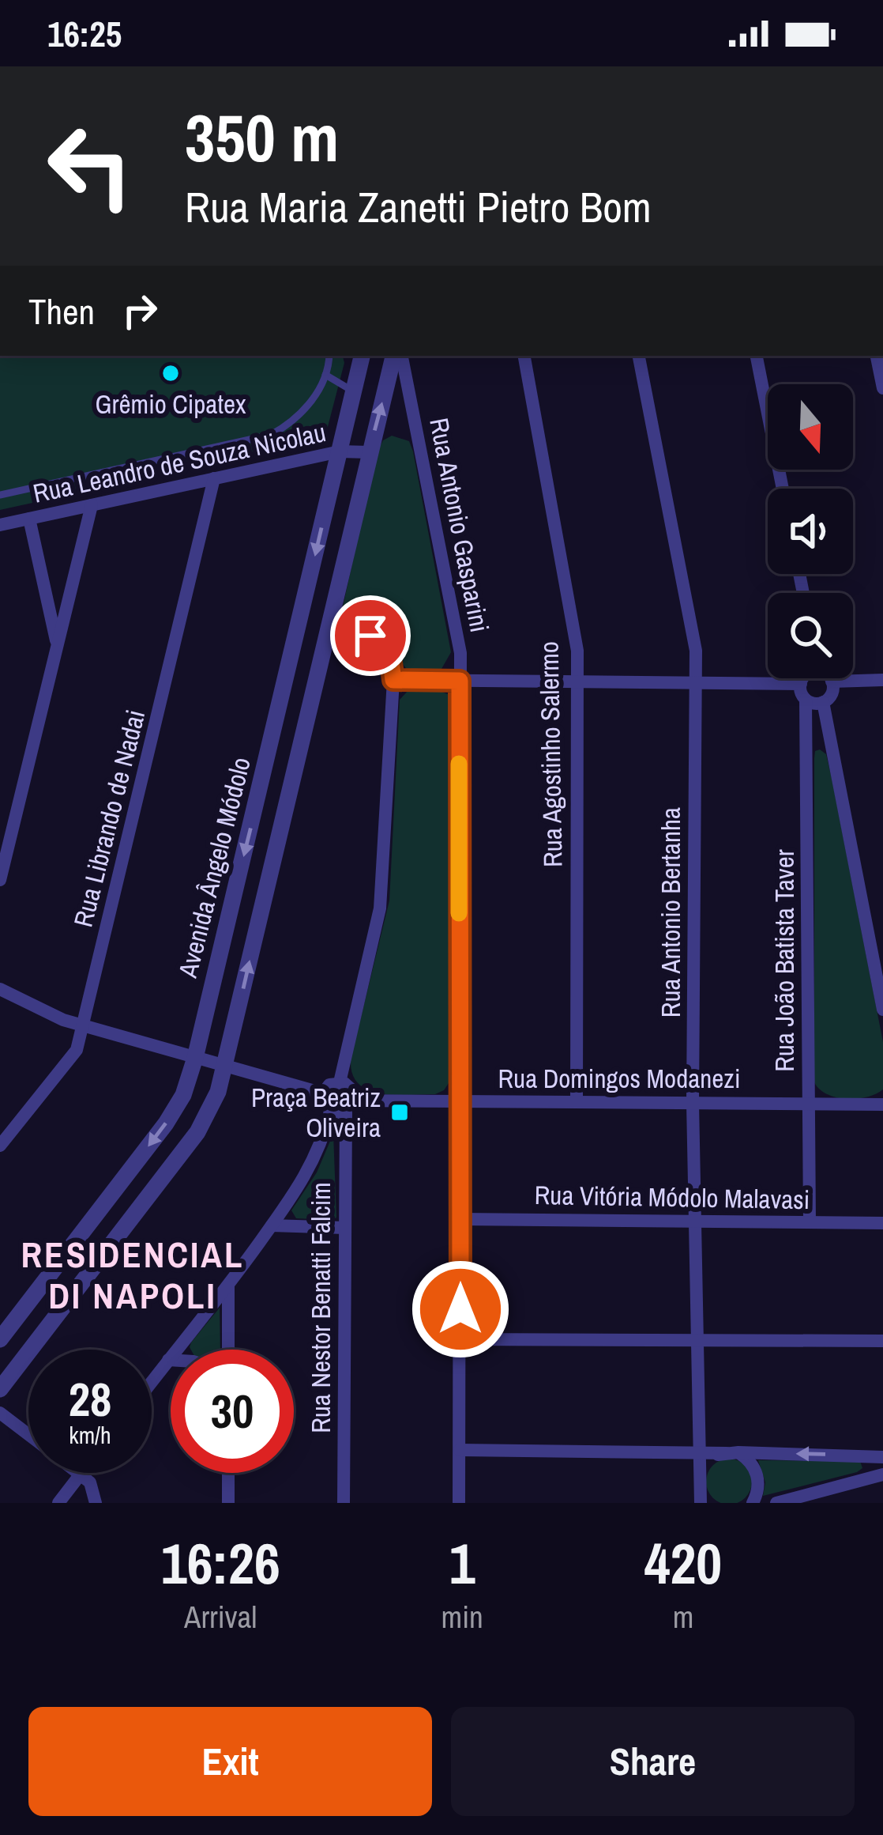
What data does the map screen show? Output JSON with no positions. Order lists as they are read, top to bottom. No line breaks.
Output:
{"streets":{"street":["Rua Leandro de Souza Nicolau","Rua Antonio Gasparini","Rua Agostinho Salermo","Rua Librando de Nadai","Avenida Ângelo Módolo","Rua Antonio Bertanha","Rua João Batista Taver","Rua Domingos Modanezi","Rua Vitória Módolo Malavasi","Rua Nestor Benatti Falcim"]},"crossings":[["Rua Leandro de Souza Nicolau","Rua Librando de Nadai"],["Rua Leandro de Souza Nicolau","Avenida Ângelo Módolo"],["Rua Antonio Gasparini","Rua Domingos Modanezi"],["Rua Antonio Gasparini","Rua Vitória Módolo Malavasi"],["Rua Agostinho Salermo","Rua Domingos Modanezi"],["Rua Antonio Bertanha","Rua Domingos Modanezi"],["Rua Antonio Bertanha","Rua Vitória Módolo Malavasi"],["Rua João Batista Taver","Rua Domingos Modanezi"],["Rua João Batista Taver","Rua Vitória Módolo Malavasi"],["Rua Domingos Modanezi","Rua Nestor Benatti Falcim"]],"districts":["RESIDENCIAL DI NAPOLI"],"places":{"other":["Grêmio Cipatex"],"transit":["Praça Beatriz Oliveira"]},"north":"bottom","page":{"status":"16:25","turn":["350 m","Rua Maria Zanetti Pietro Bom"],"then":"Then","speed":"28 km/h","limit":"30","eta":["16:26","Arrival","1","min","420","m"],"buttons":["Exit","Share"]}}
